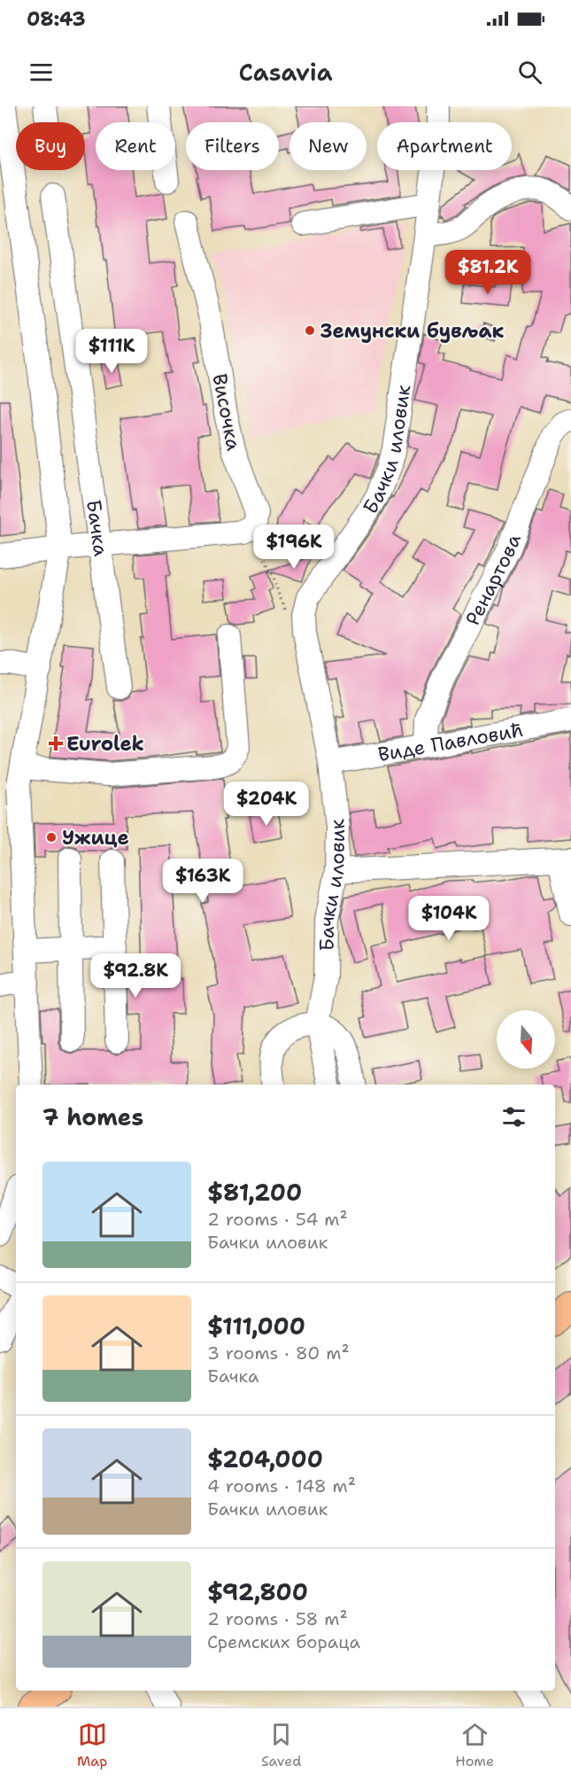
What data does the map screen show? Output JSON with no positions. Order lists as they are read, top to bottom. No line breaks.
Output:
{"streets":{"street":["Височка","Бачки иловик","Бачка","Ренартова","Виде Павловић"]},"crossings":[["Бачки иловик","Виде Павловић"],["Ренартова","Виде Павловић"]],"places":{"other":["Земунски бувљак","Ужице"],"health":["Eurolek"]},"north":"bottom","page":{"status":"08:43","header":"Casavia","chip":["Buy","Rent","Filters","New","Apartment"],"price":["$81.2K","$111K","$196K","$204K","$163K","$104K","$92.8K"],"heading":"7 homes","list":[{"name":"$81,200","note":"2 rooms · 54 m² · Бачки иловик"},{"name":"$111,000","note":"3 rooms · 80 m² · Бачка"},{"name":"$204,000","note":"4 rooms · 148 m² · Бачки иловик"},{"name":"$92,800","note":"2 rooms · 58 m² · Сремских бораца"}],"tabs":["Map","Saved","Home"]}}
